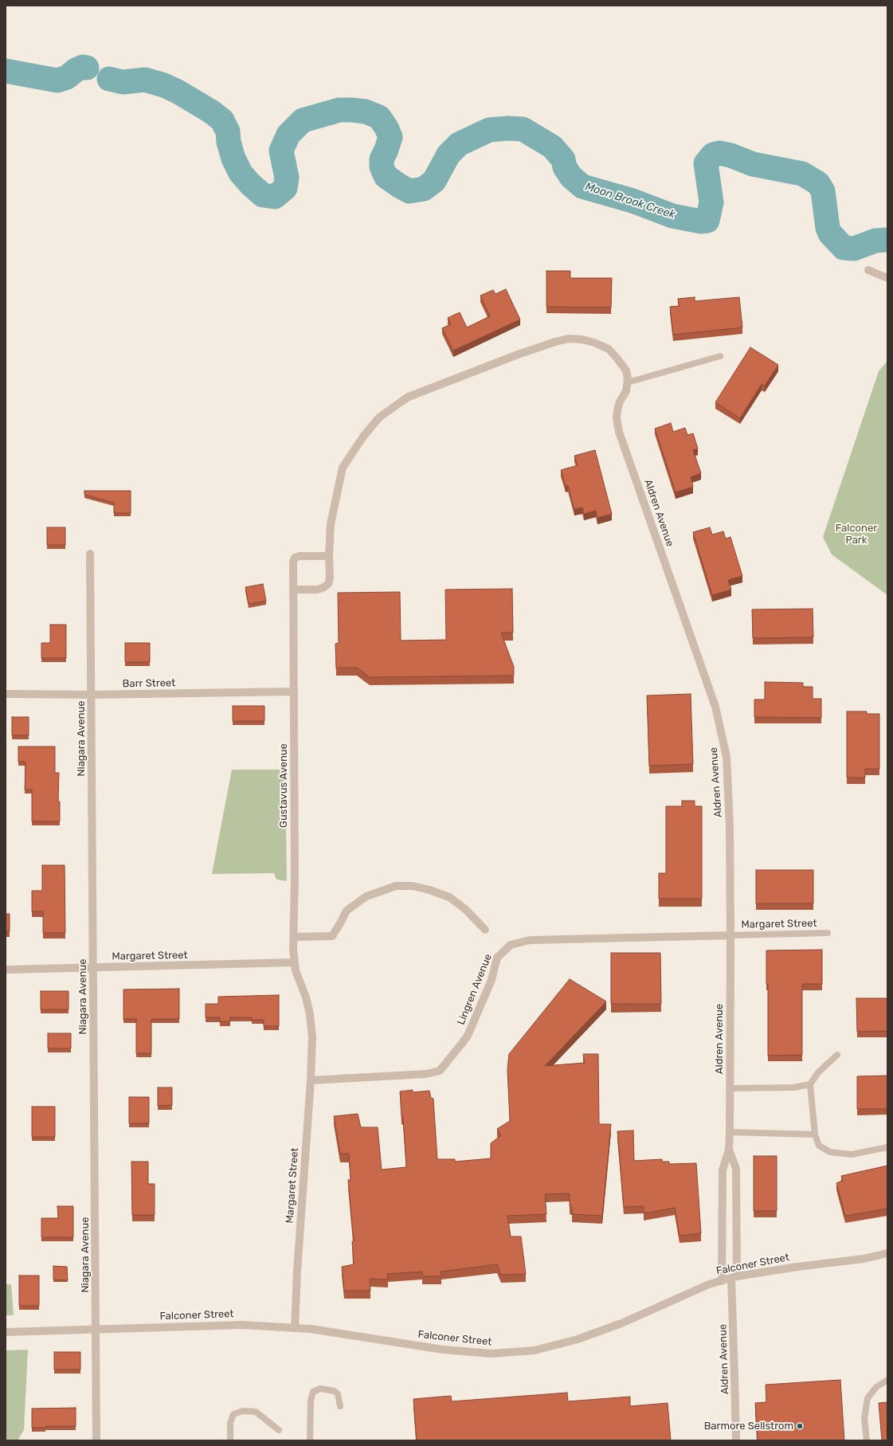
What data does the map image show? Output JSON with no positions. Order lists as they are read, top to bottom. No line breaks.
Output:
{"streets":{"street":["Aldren Avenue","Barr Street","Niagara Avenue","Gustavus Avenue","Margaret Street","Lingren Avenue","Falconer Street"]},"crossings":[["Aldren Avenue","Margaret Street"],["Aldren Avenue","Lingren Avenue"],["Aldren Avenue","Falconer Street"],["Barr Street","Niagara Avenue"],["Barr Street","Gustavus Avenue"],["Niagara Avenue","Margaret Street"],["Niagara Avenue","Falconer Street"],["Gustavus Avenue","Margaret Street"],["Margaret Street","Lingren Avenue"],["Margaret Street","Falconer Street"]],"water":["Moon Brook Creek"],"parks":["Falconer Park"],"places":["Barmore Sellstrom"]}
